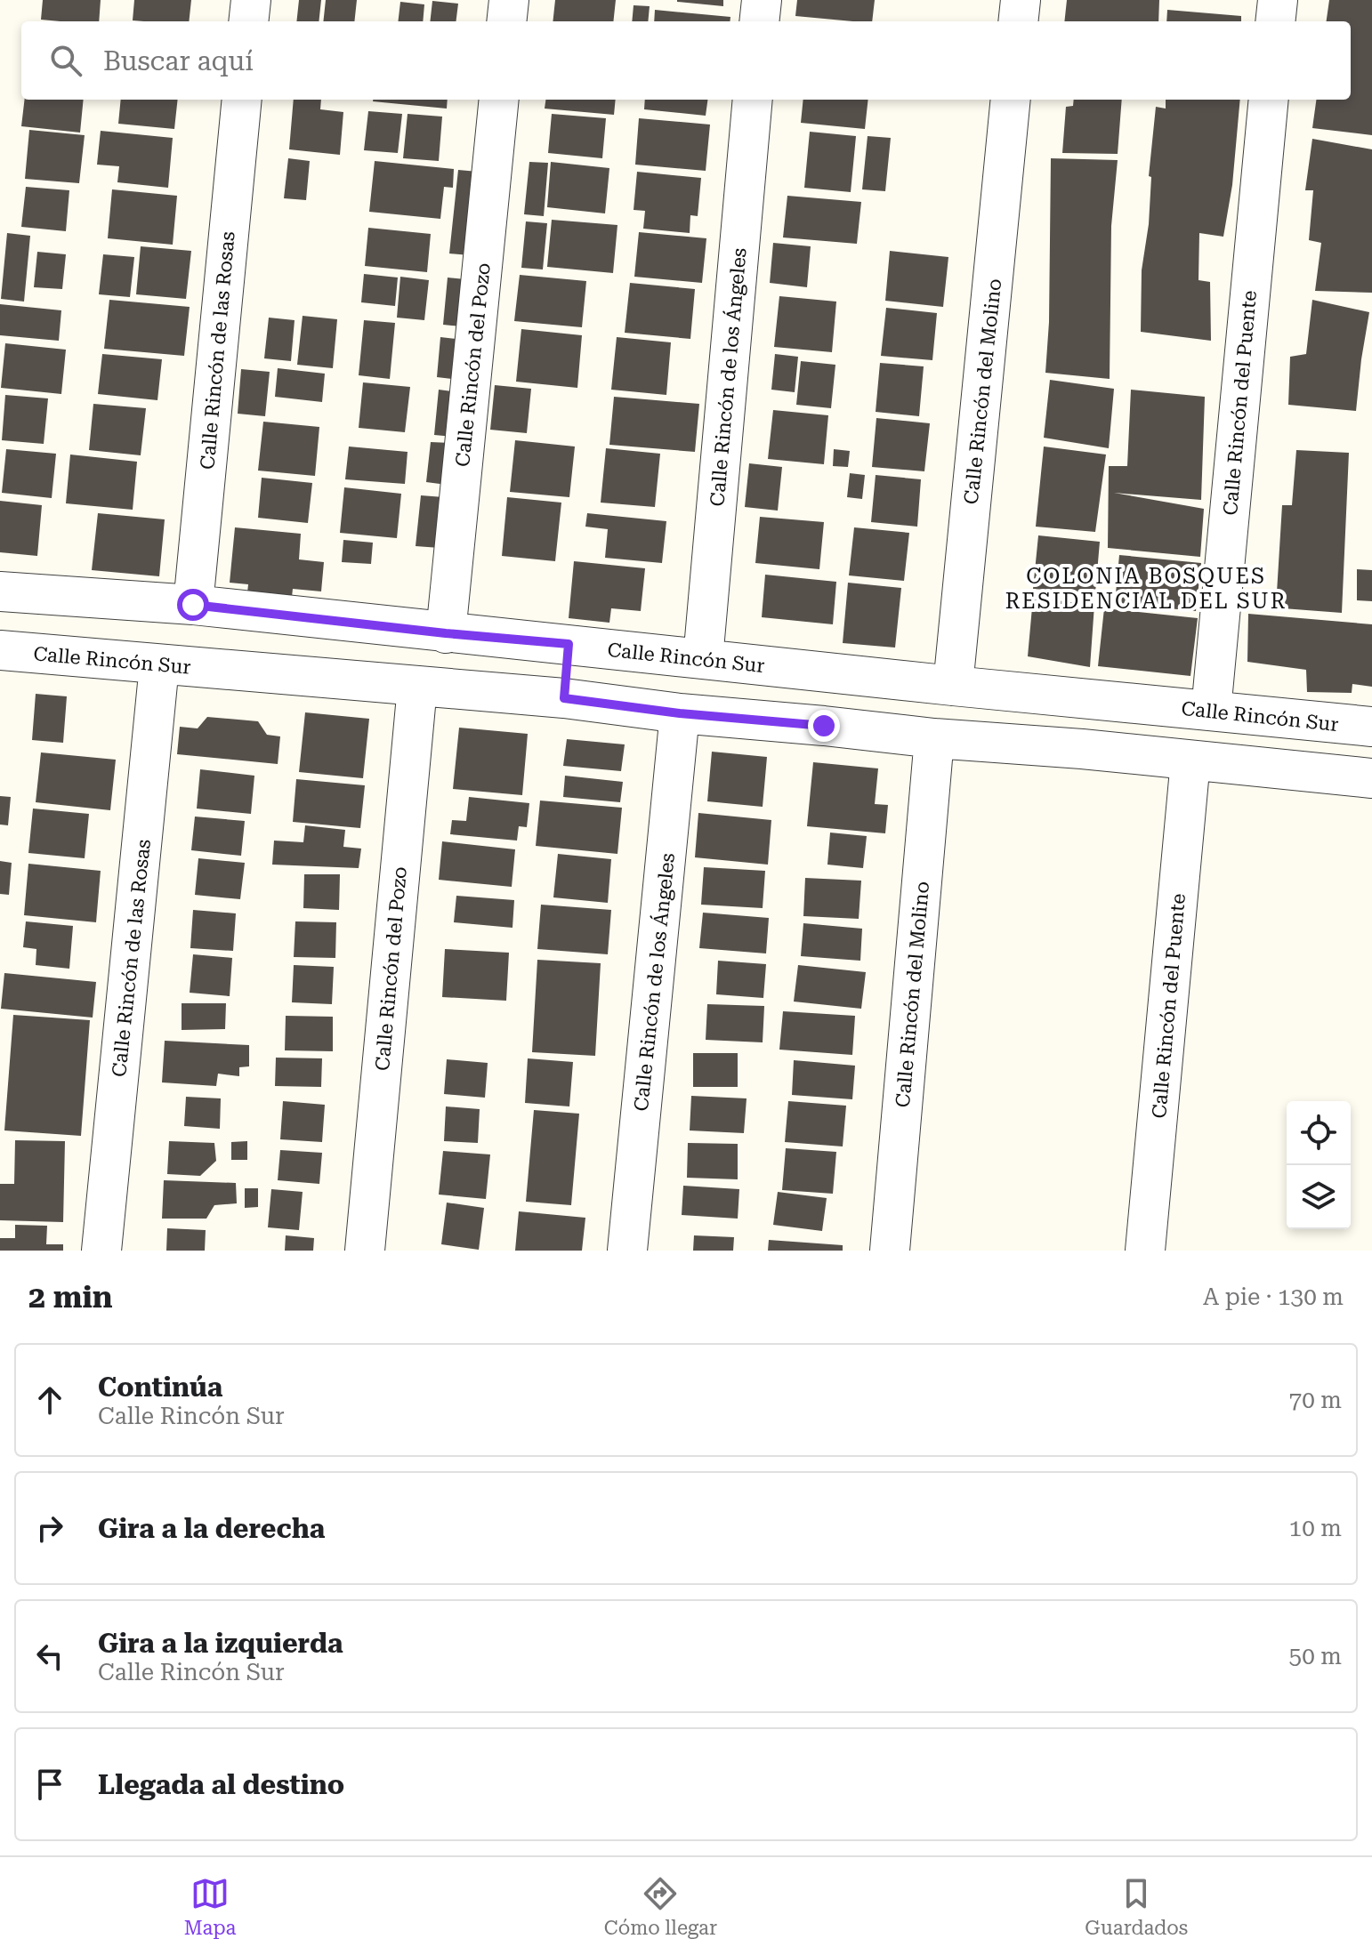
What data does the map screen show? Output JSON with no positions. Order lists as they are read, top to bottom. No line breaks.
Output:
{"streets":{"street":["Calle Rincón de las Rosas","Calle Rincón del Pozo","Calle Rincón de los Ángeles","Calle Rincón del Molino","Calle Rincón del Puente","Calle Rincón Sur"]},"crossings":[["Calle Rincón de las Rosas","Calle Rincón Sur"],["Calle Rincón del Pozo","Calle Rincón Sur"],["Calle Rincón de los Ángeles","Calle Rincón Sur"],["Calle Rincón del Molino","Calle Rincón Sur"],["Calle Rincón del Puente","Calle Rincón Sur"]],"districts":["COLONIA BOSQUES RESIDENCIAL DEL SUR"],"page":{"search":"Buscar aquí","heading":["2 min","A pie · 130 m"],"list":[["Continúa","Calle Rincón Sur","70 m"],["Gira a la derecha","10 m"],["Gira a la izquierda","Calle Rincón Sur","50 m"],"Llegada al destino"],"nav":["Mapa","Cómo llegar","Guardados"]}}
